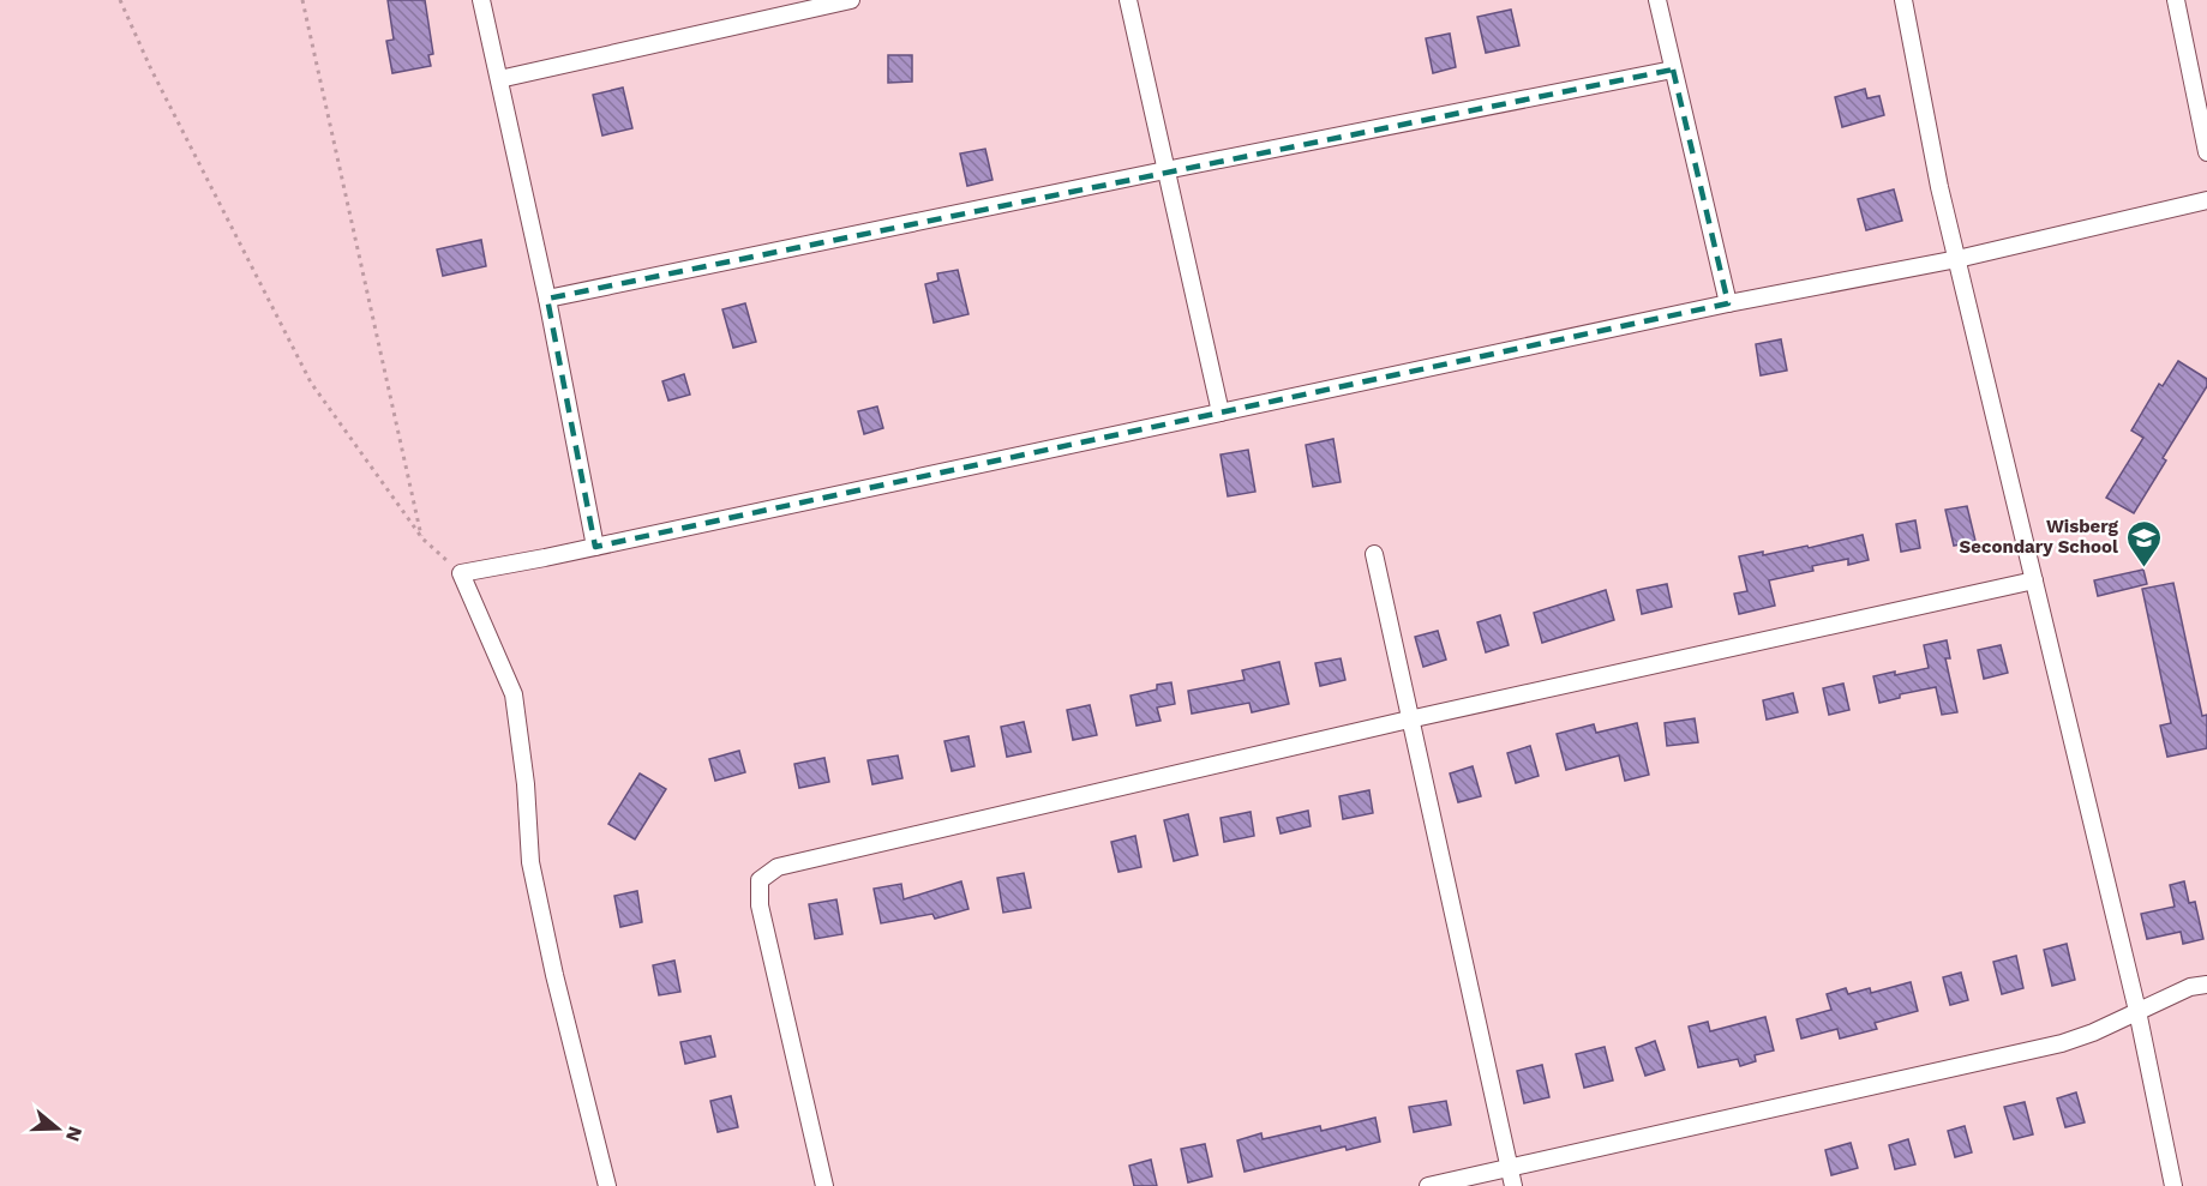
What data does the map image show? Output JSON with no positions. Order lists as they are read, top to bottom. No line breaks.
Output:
{"places":{"school or university":["Wisberg Secondary School"]},"north":"right"}
